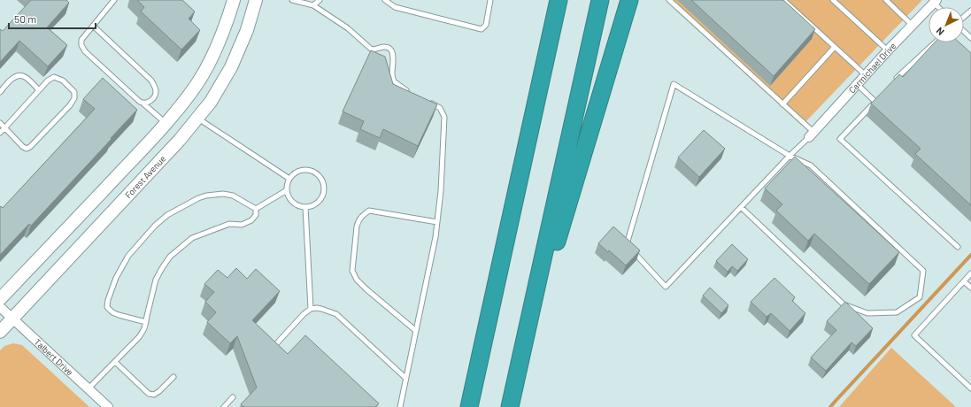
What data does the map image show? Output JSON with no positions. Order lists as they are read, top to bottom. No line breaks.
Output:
{"streets":{"street":["Carmichael Drive","Forest Avenue","Talbert Drive"]},"crossings":[["Forest Avenue","Talbert Drive"]],"scale_bar":"50 m","north":"bottom left"}
